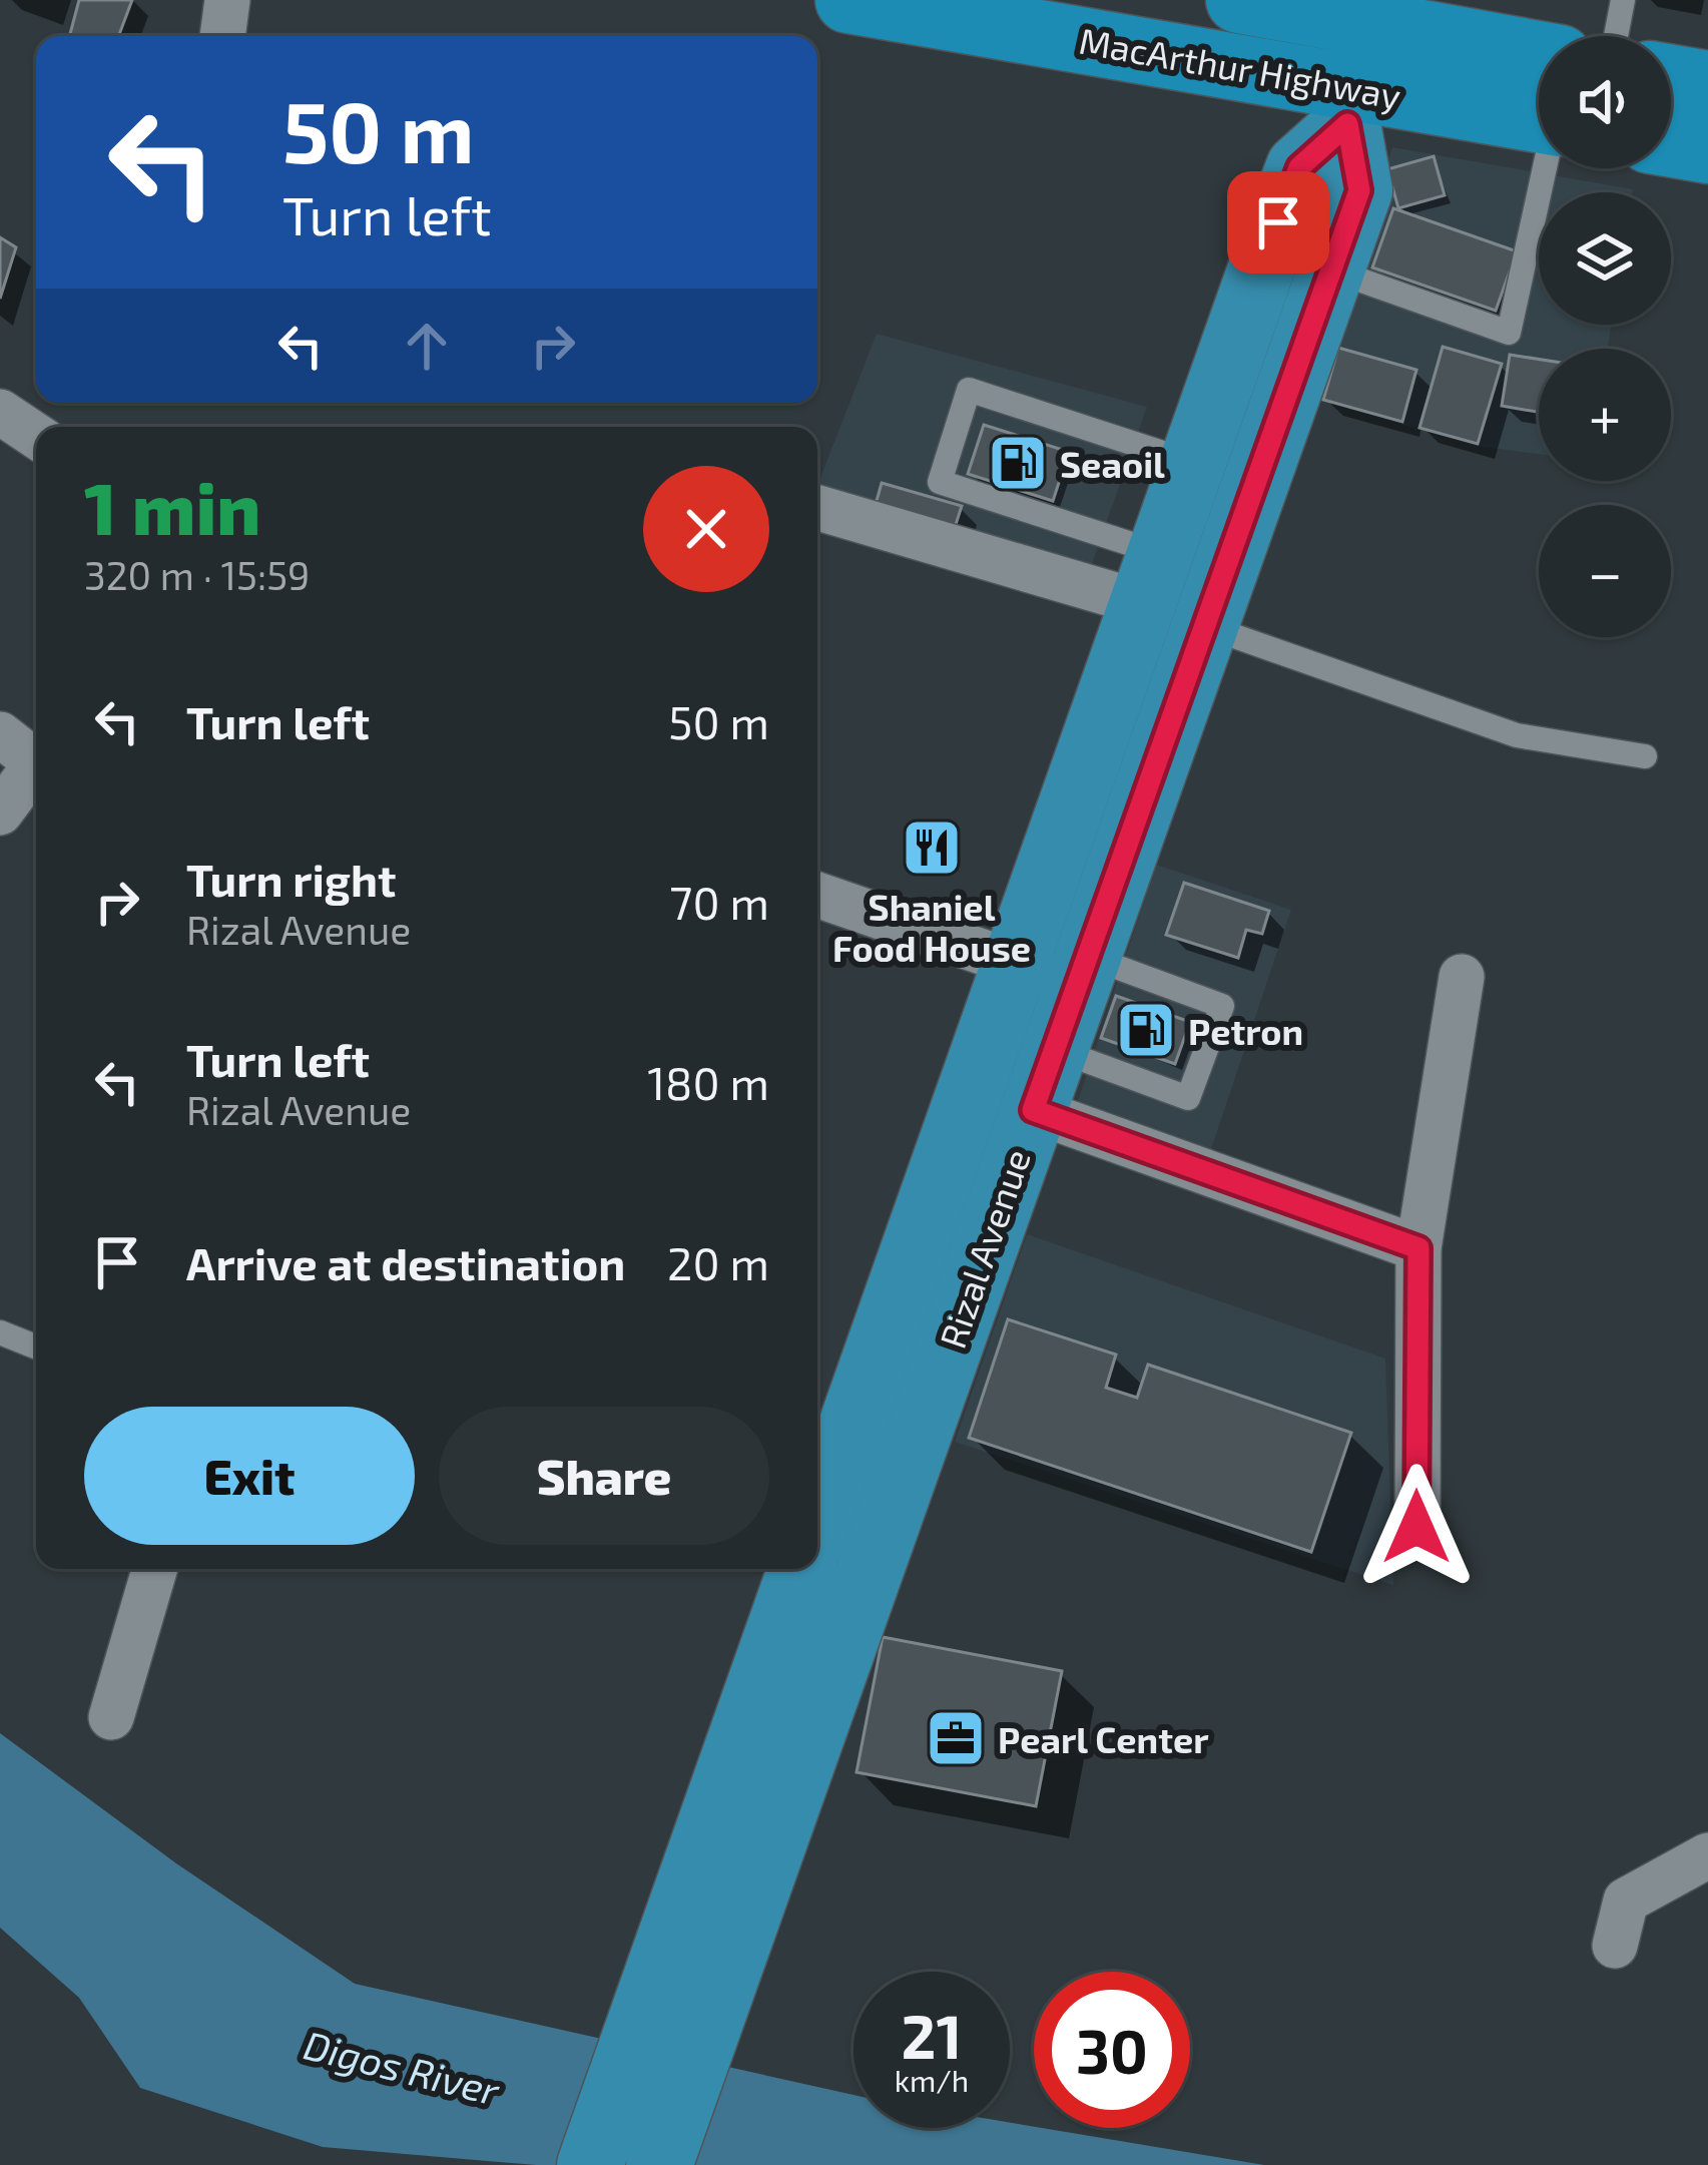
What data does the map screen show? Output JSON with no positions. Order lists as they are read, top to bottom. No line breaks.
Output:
{"streets":{"highway":["MacArthur Highway"],"main road":["Rizal Avenue"]},"crossings":[["MacArthur Highway","Rizal Avenue"]],"water":["Digos River"],"places":{"fuel station":["Seaoil","Petron"],"restaurant":["Shaniel Food House"],"office":["Pearl Center"]},"page":{"map_buttons":["+","−"],"turn":["50 m","Turn left"],"heading":["1 min","320 m · 15:59"],"list":[{"name":"Turn left","value":"50 m"},{"name":"Turn right","note":"Rizal Avenue","value":"70 m"},{"name":"Turn left","note":"Rizal Avenue","value":"180 m"},{"name":"Arrive at destination","value":"20 m"}],"buttons":["Exit","Share"],"speed":"21 km/h","limit":"30"}}
